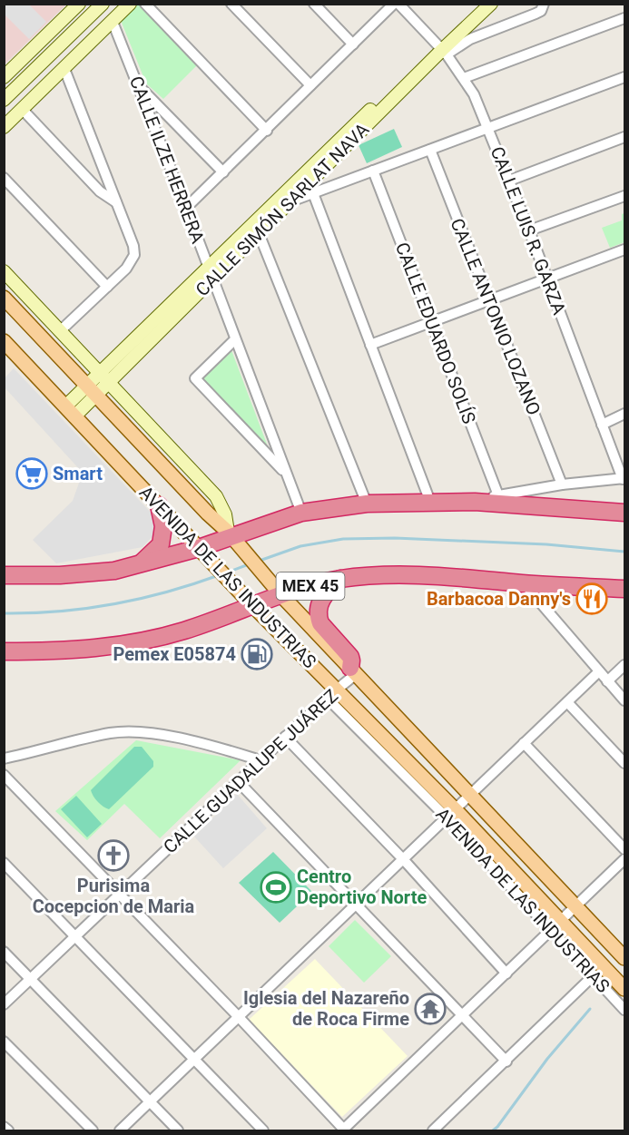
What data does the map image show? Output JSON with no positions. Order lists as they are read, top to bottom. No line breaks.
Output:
{"streets":{"highway":["MEX 45"],"main road":["AVENIDA DE LAS INDUSTRIAS"],"street":["CALLE ILZE HERRERA","CALLE SIMÓN SARLAT NAVA","CALLE LUIS R. GARZA","CALLE ANTONIO LOZANO","CALLE EDUARDO SOLÍS","CALLE GUADALUPE JUÁREZ"]},"crossings":[["CALLE ILZE HERRERA","CALLE SIMÓN SARLAT NAVA"],["CALLE SIMÓN SARLAT NAVA","CALLE LUIS R. GARZA"],["CALLE SIMÓN SARLAT NAVA","AVENIDA DE LAS INDUSTRIAS"],["AVENIDA DE LAS INDUSTRIAS","MEX 45"],["AVENIDA DE LAS INDUSTRIAS","CALLE GUADALUPE JUÁREZ"]],"places":{"supermarket":["Smart"],"restaurant":["Barbacoa Danny's"],"fuel station":["Pemex E05874"],"church":["Purisima Cocepcion de Maria"],"sports":["Centro Deportivo Norte"],"temple":["Iglesia del Nazareño de Roca Firme"]}}
